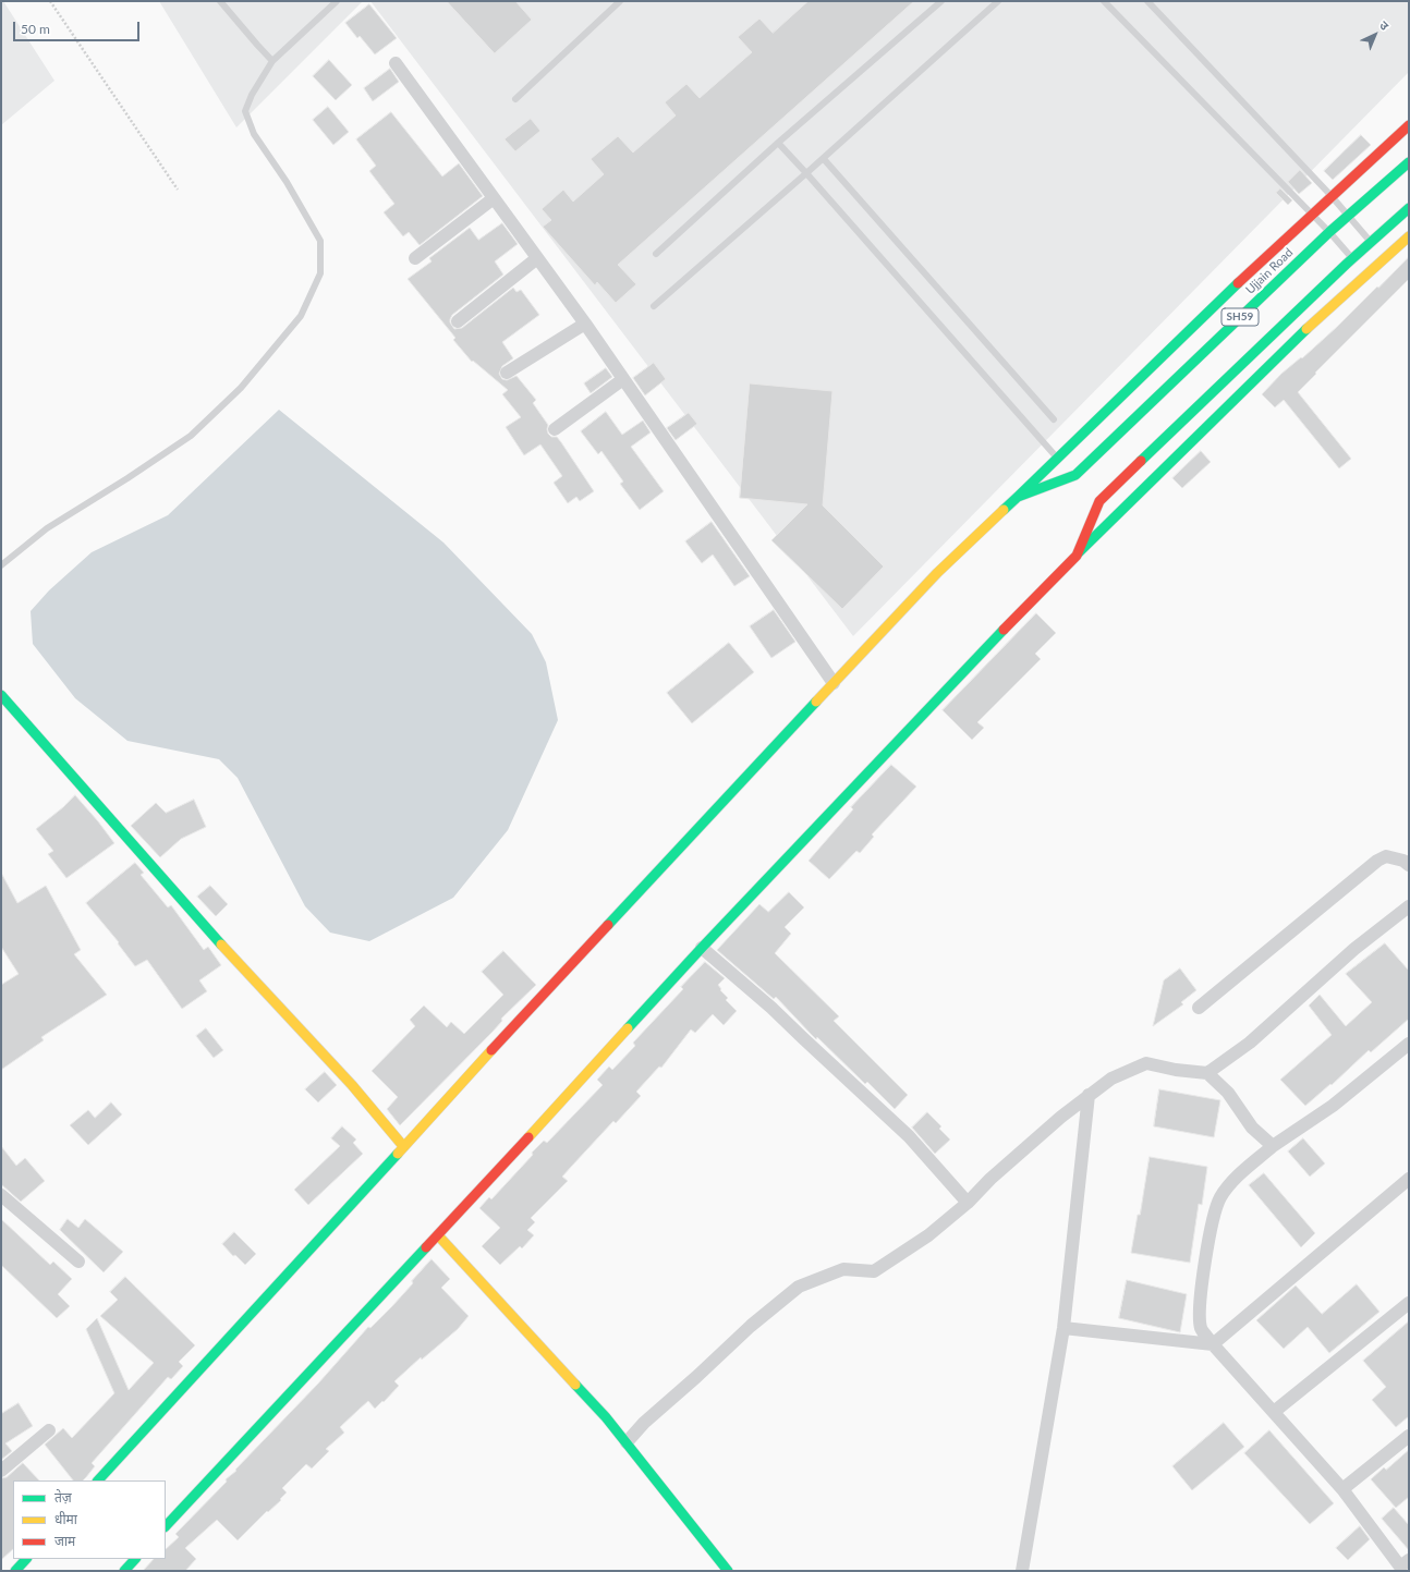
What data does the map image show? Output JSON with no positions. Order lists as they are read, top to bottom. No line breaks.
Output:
{"streets":{"main road":["Ujjain Road","SH59"]},"legend":["तेज़","धीमा","जाम"],"scale_bar":"50 m","north":"top right"}
